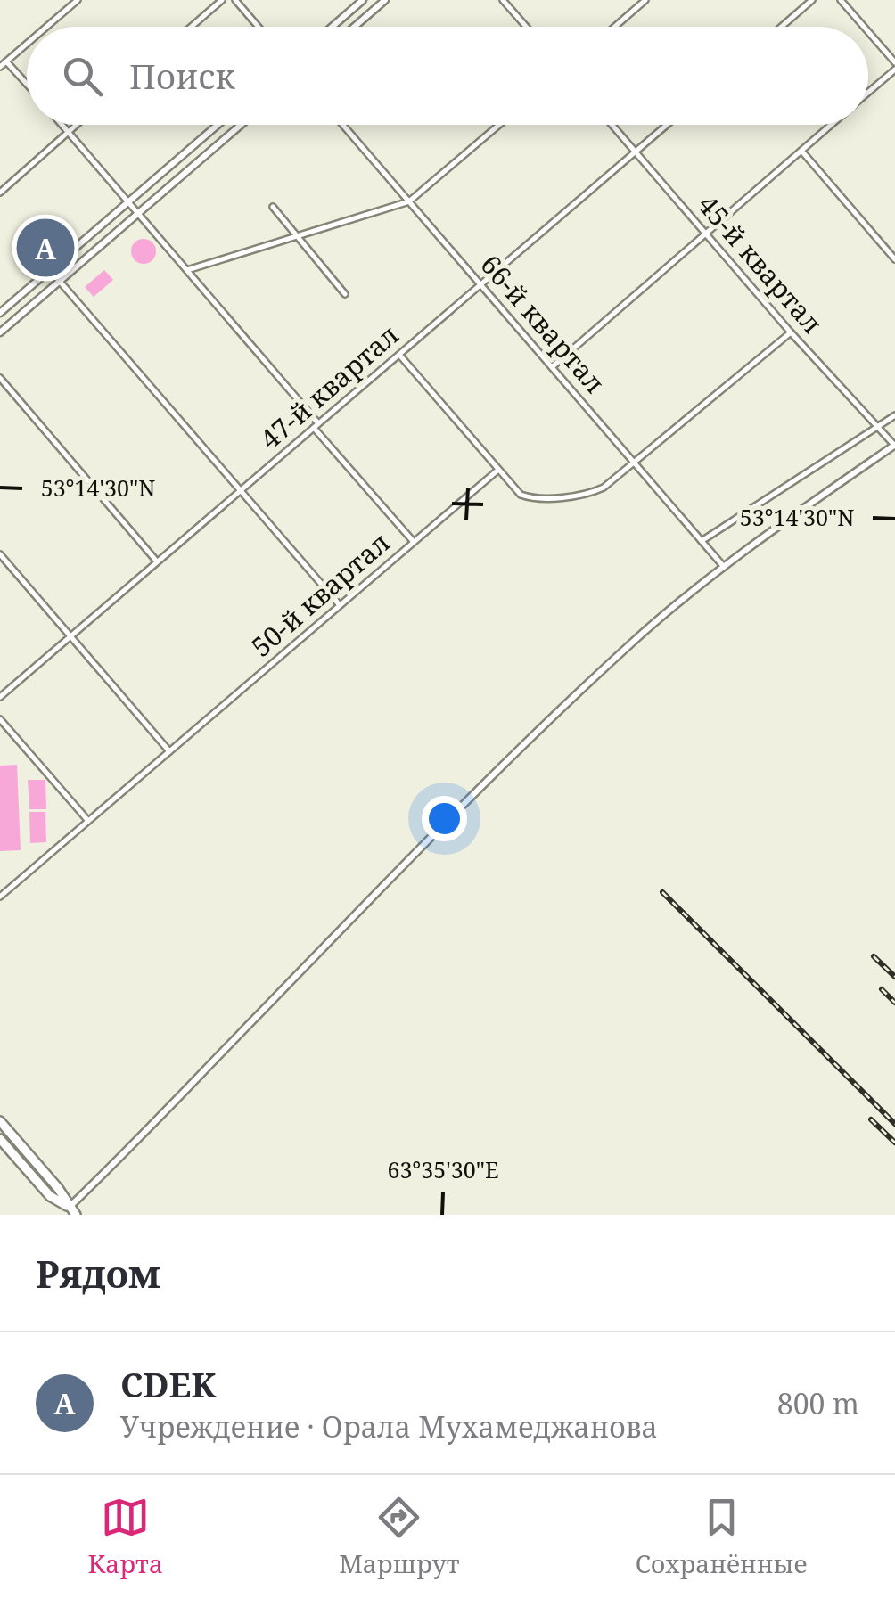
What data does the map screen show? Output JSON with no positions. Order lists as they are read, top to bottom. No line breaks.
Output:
{"streets":{"street":["45-й квартал","66-й квартал","47-й квартал","50-й квартал"]},"crossings":[["45-й квартал","47-й квартал"],["66-й квартал","47-й квартал"]],"page":{"search":"Поиск","pins":"A","heading":"Рядом","list":[{"mark":"A","name":"CDEK","note":"Учреждение · Орала Мухамеджанова","value":"800 m"}],"nav":["Карта","Маршрут","Сохранённые"]},"coordinates":["53°14'30\"N","63°35'30\"E"]}
